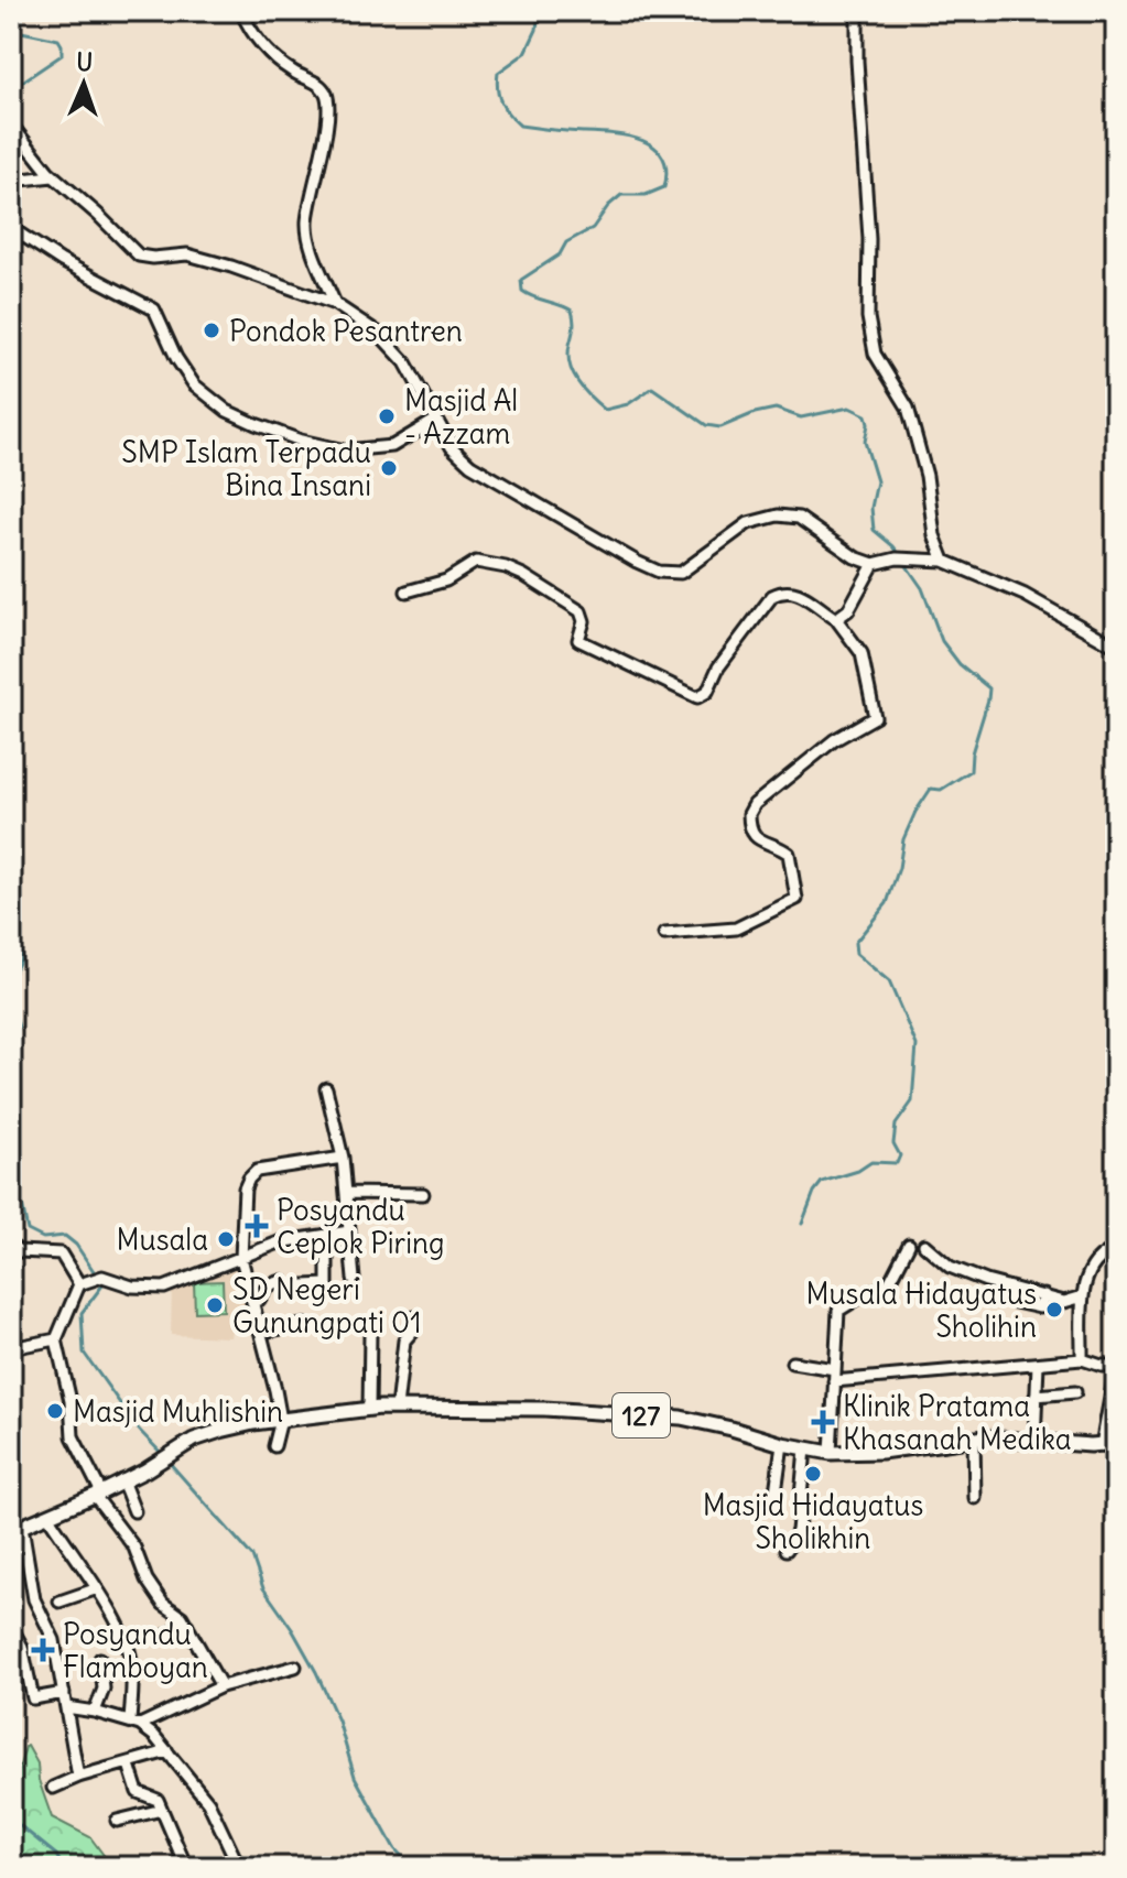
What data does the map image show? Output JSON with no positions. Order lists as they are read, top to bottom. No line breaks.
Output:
{"streets":{"main road":["127"]},"places":{"other":["Pondok Pesantren","Masjid Al - Azzam","SMP Islam Terpadu Bina Insani","Musala","SD Negeri Gunungpati 01","Musala Hidayatus Sholihin","Masjid Muhlishin","Masjid Hidayatus Sholikhin"],"health":["Posyandu Ceplok Piring","Klinik Pratama Khasanah Medika","Posyandu Flamboyan"]},"north":"top"}
